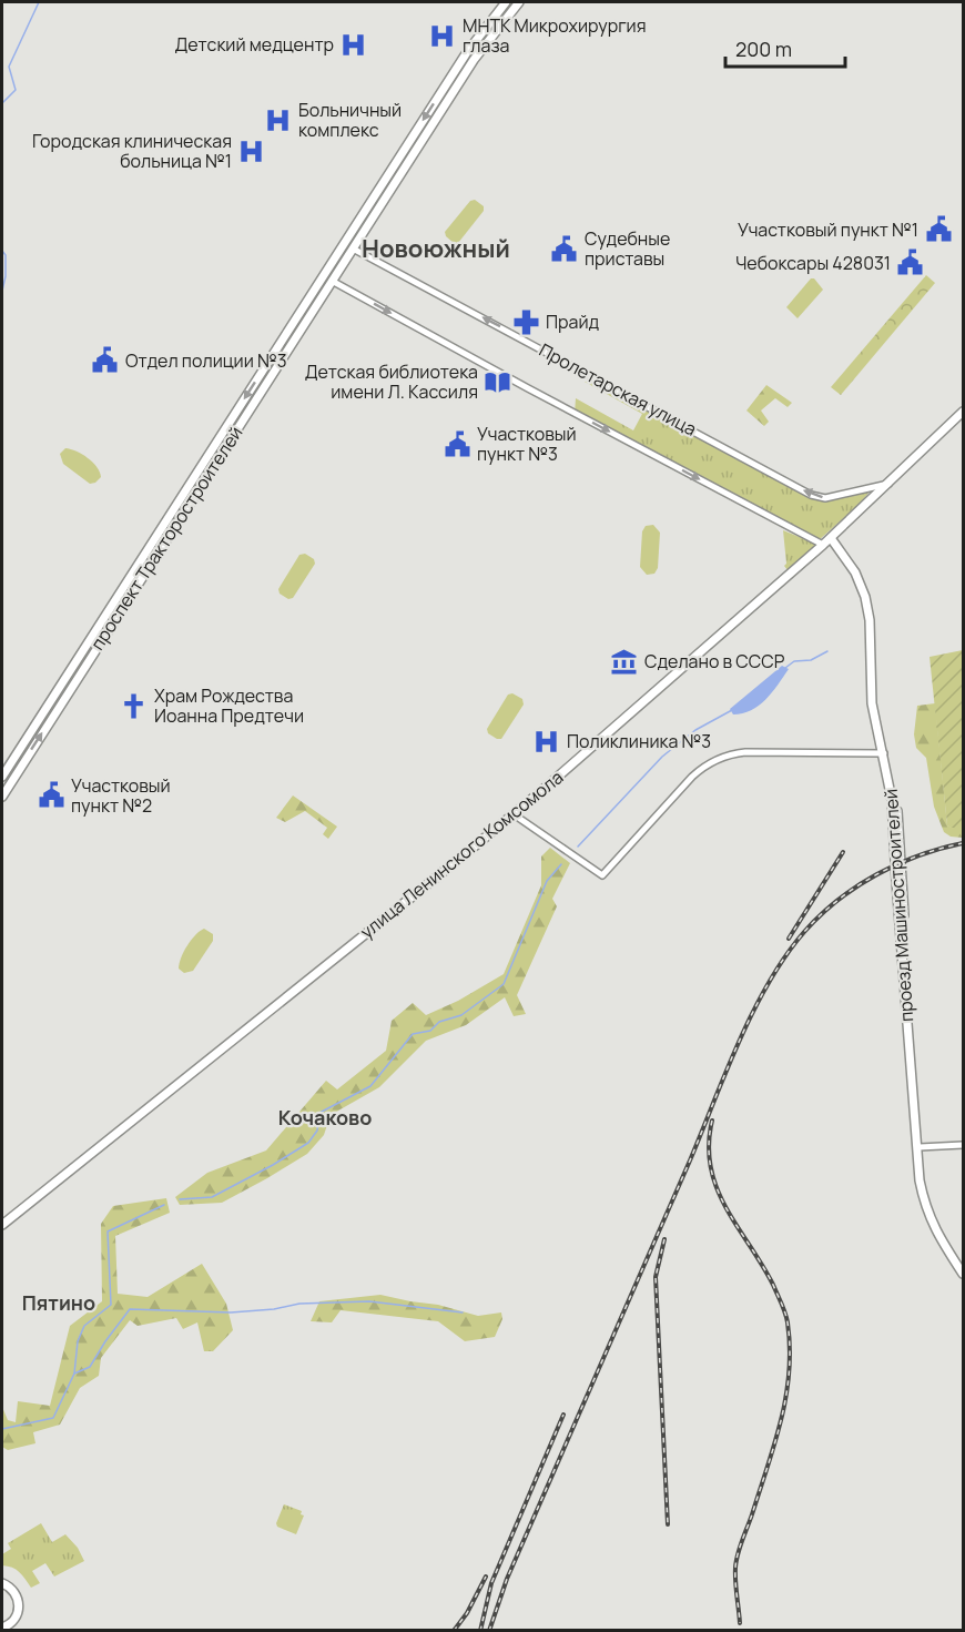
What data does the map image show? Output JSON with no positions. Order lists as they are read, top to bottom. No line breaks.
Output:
{"streets":{"main road":["проспект Тракторостроителей","улица Ленинского Комсомола","проезд Машиностроителей"],"street":["Пролетарская улица"]},"crossings":[["Пролетарская улица","проспект Тракторостроителей"],["Пролетарская улица","улица Ленинского Комсомола"],["улица Ленинского Комсомола","проезд Машиностроителей"]],"districts":["Новоюжный","Кочаково","Пятино"],"places":{"hospital":["МНТК Микрохирургия глаза","Детский медцентр","Больничный комплекс","Городская клиническая больница №1","Поликлиника №3"],"public building":["Участковый пункт №1","Судебные приставы","Чебоксары 428031","Отдел полиции №3","Участковый пункт №3","Участковый пункт №2"],"pharmacy":["Прайд"],"library":["Детская библиотека имени Л. Кассиля"],"museum":["Сделано в СССР"],"church":["Храм Рождества Иоанна Предтечи"]},"scale_bar":"200 m"}
